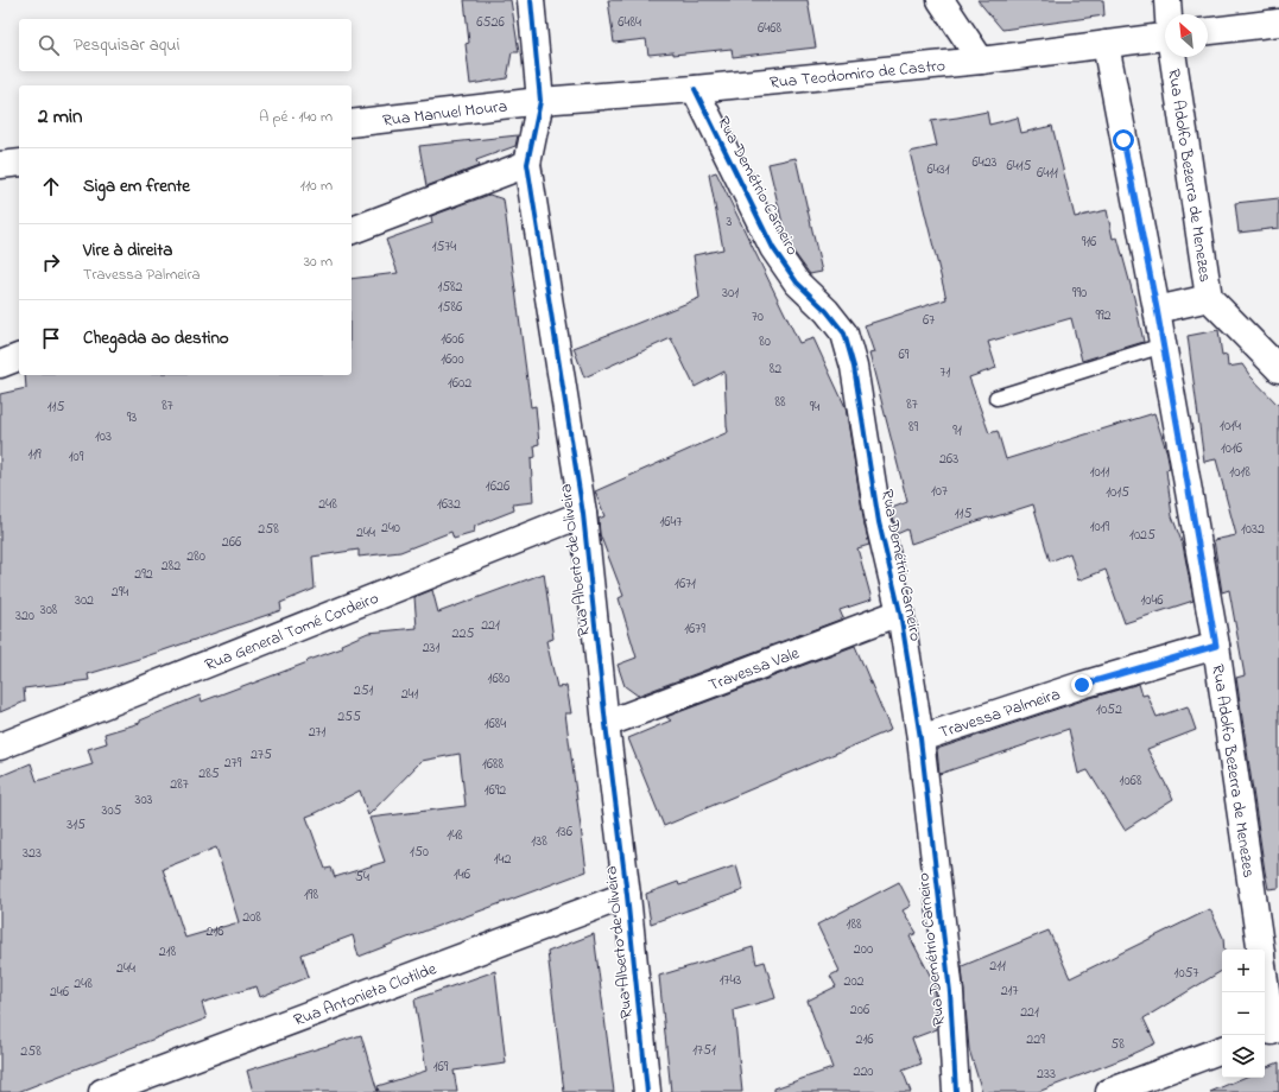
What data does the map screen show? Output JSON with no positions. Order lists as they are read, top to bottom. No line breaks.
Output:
{"streets":{"street":["Rua Teodomiro de Castro","Rua Manuel Moura","Rua Adolfo Bezerra de Menezes","Rua Demétrio Carneiro","Rua Alberto de Oliveira","Rua General Tomé Cordeiro","Travessa Vale","Travessa Palmeira","Rua Antonieta Clotilde"]},"crossings":[["Rua Teodomiro de Castro","Rua Manuel Moura"],["Rua Teodomiro de Castro","Rua Adolfo Bezerra de Menezes"],["Rua Teodomiro de Castro","Rua Demétrio Carneiro"],["Rua Teodomiro de Castro","Rua Alberto de Oliveira"],["Rua Manuel Moura","Rua Alberto de Oliveira"],["Rua Adolfo Bezerra de Menezes","Travessa Palmeira"],["Rua Demétrio Carneiro","Travessa Vale"],["Rua Demétrio Carneiro","Travessa Palmeira"],["Rua Alberto de Oliveira","Rua General Tomé Cordeiro"],["Rua Alberto de Oliveira","Travessa Vale"],["Rua Alberto de Oliveira","Rua Antonieta Clotilde"]],"house_numbers":["6526","6484","6468","6423","6415","6431","6411","3","916","1574","1582","301","990","1586","992","70","67","1606","80","69","1600","82","71","1602","88","87","87","115","94","93","1014","89","91","103","1016","119","109","263","1011","1018","1626","107","1015","248","1632","115","1647","1019","240","258","1032","244","1025","266","280","282","292","1671","294","302","1046","308","320","221","1679","225","231","1680","251","241","1052","255","1684","271","275","279","1688","285","1068","287","1692","303","305","315","136","148","138","150","323","142","146","54","198","208","188","216","200","218","211","244","1057","1743","202","248","217","246","206","221","216","229","58","1751","258","169","220","233"],"north":"top left","page":{"search":"Pesquisar aqui","heading":["2 min","A pé · 140 m"],"list":[["Siga em frente","110 m"],["Vire à direita","Travessa Palmeira","30 m"],"Chegada ao destino"],"map_buttons":["+","−"]}}
